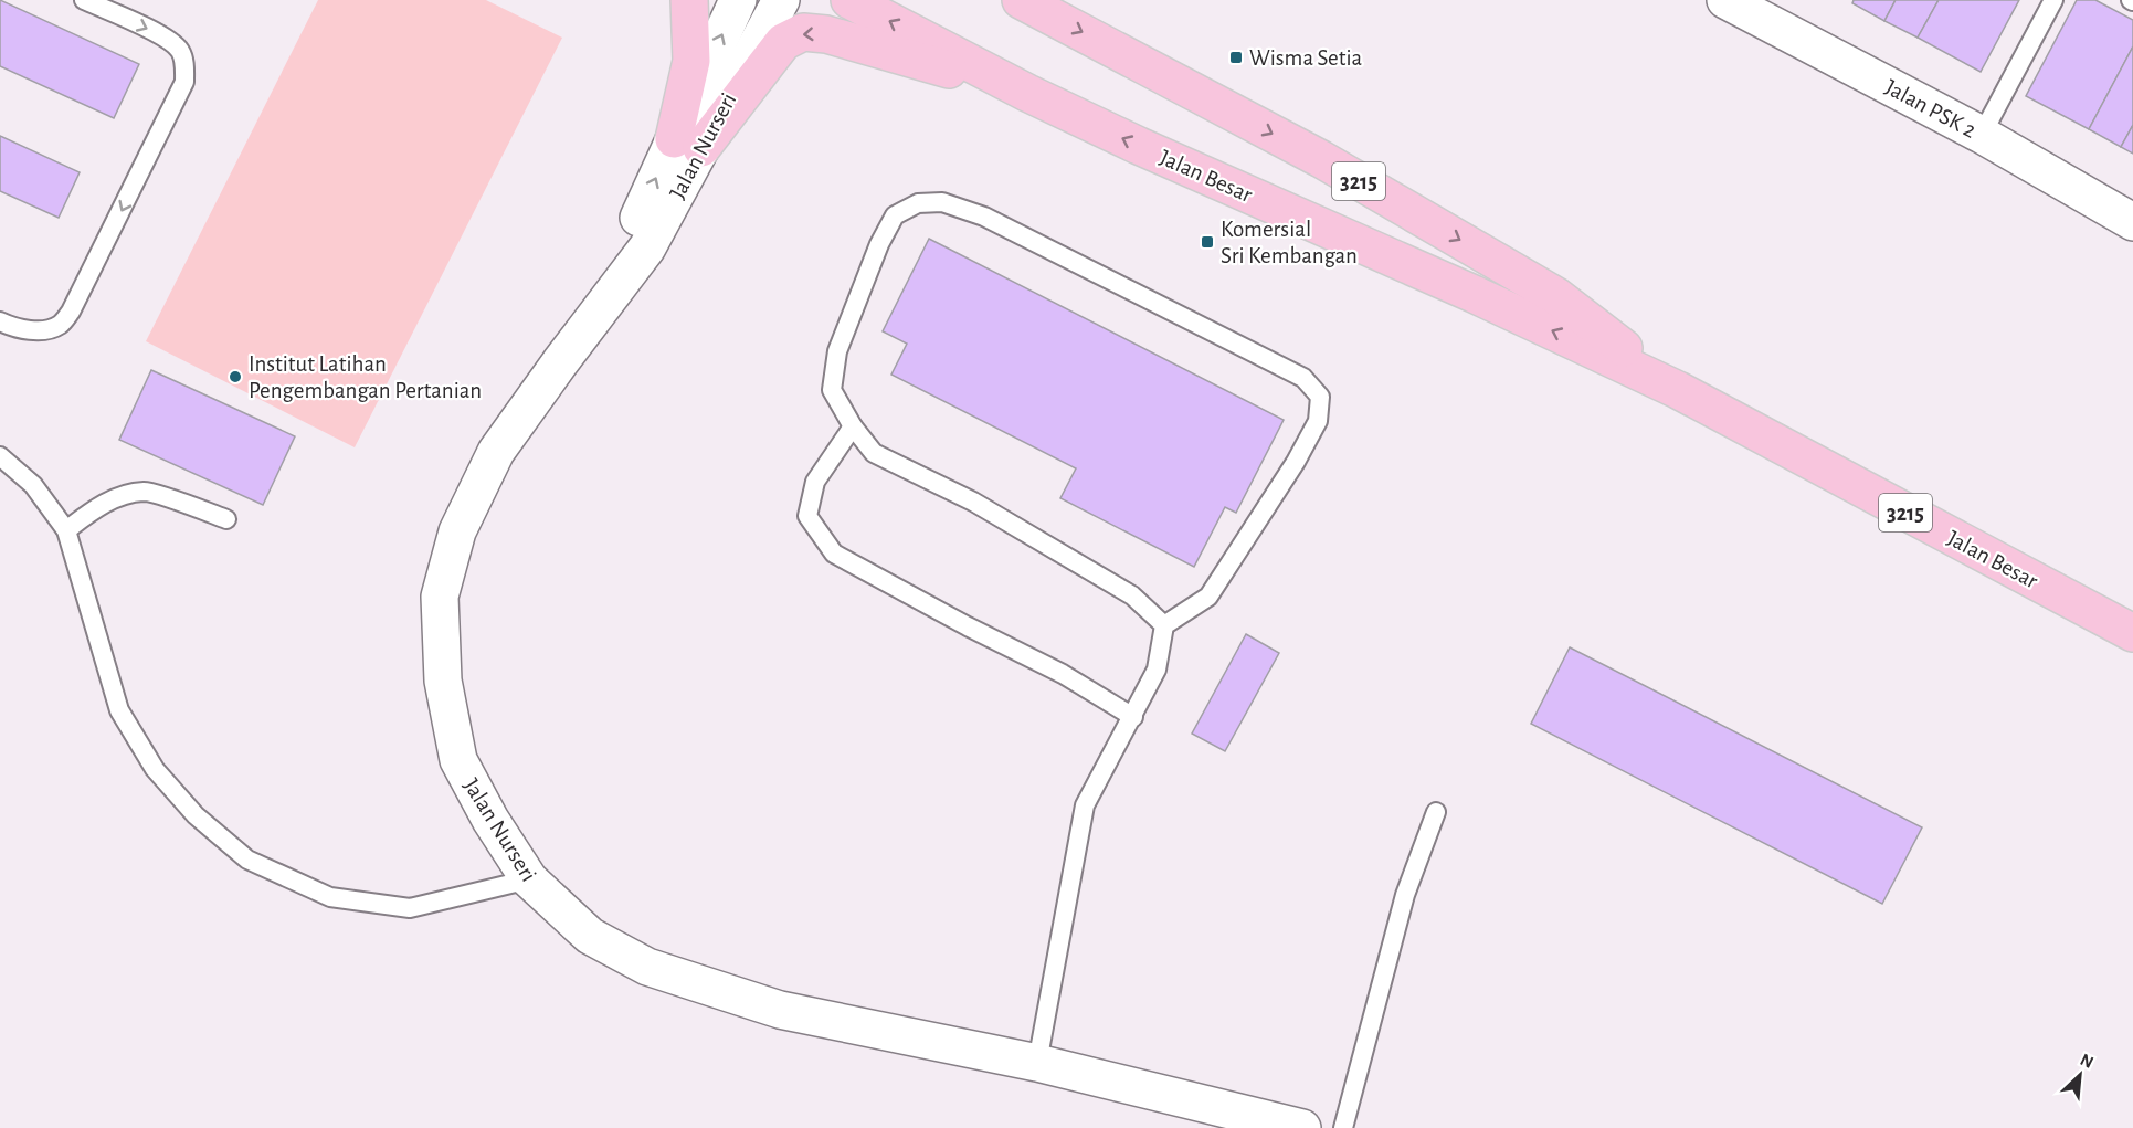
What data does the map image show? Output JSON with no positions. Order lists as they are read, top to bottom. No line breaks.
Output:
{"streets":{"main road":["Jalan Besar","3215"],"street":["Jalan PSK 2","Jalan Nurseri"]},"places":{"transit":["Wisma Setia","Komersial Sri Kembangan"],"other":["Institut Latihan Pengembangan Pertanian"]},"north":"top right"}
